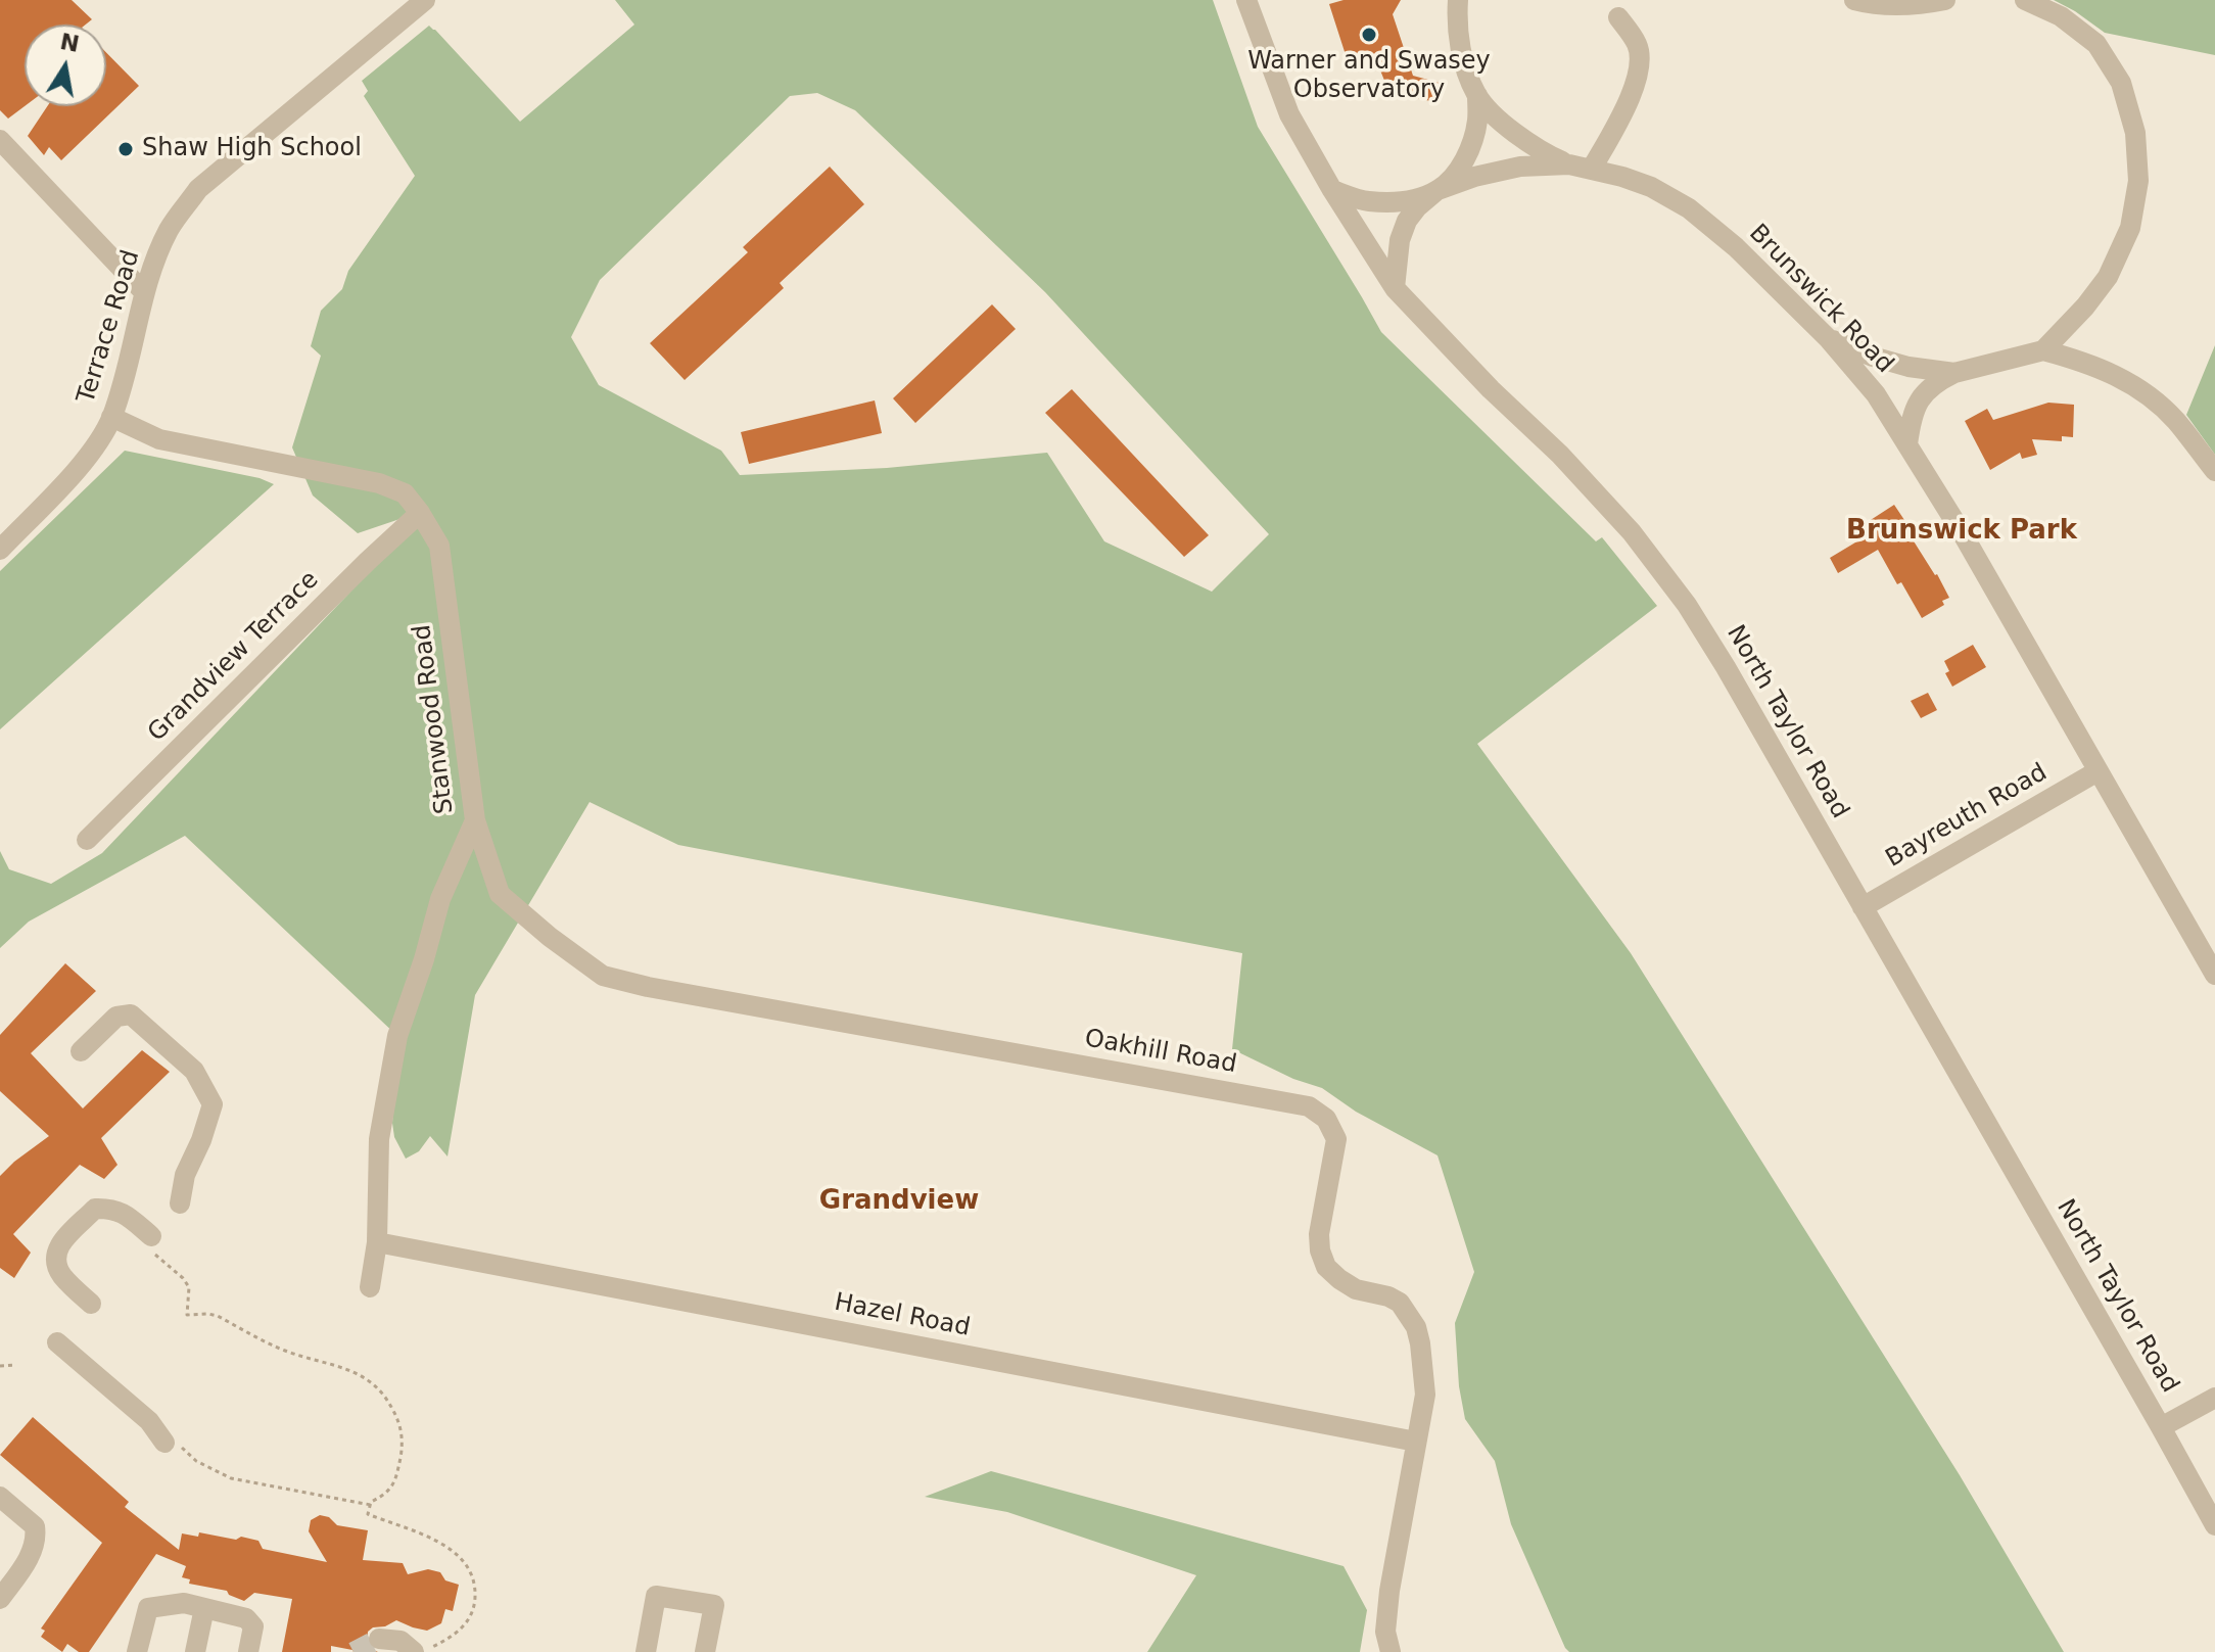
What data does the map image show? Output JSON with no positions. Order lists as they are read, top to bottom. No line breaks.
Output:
{"streets":{"street":["Brunswick Road","Terrace Road","Grandview Terrace","Stanwood Road","North Taylor Road","Bayreuth Road","Oakhill Road","Hazel Road"]},"crossings":[["Brunswick Road","North Taylor Road"],["Brunswick Road","Bayreuth Road"],["Terrace Road","Stanwood Road"],["Grandview Terrace","Stanwood Road"],["Stanwood Road","Oakhill Road"],["Stanwood Road","Hazel Road"],["North Taylor Road","Bayreuth Road"],["Oakhill Road","Hazel Road"]],"districts":["Brunswick Park","Grandview"],"places":["Warner and Swasey Observatory","Shaw High School"],"north":"top"}
